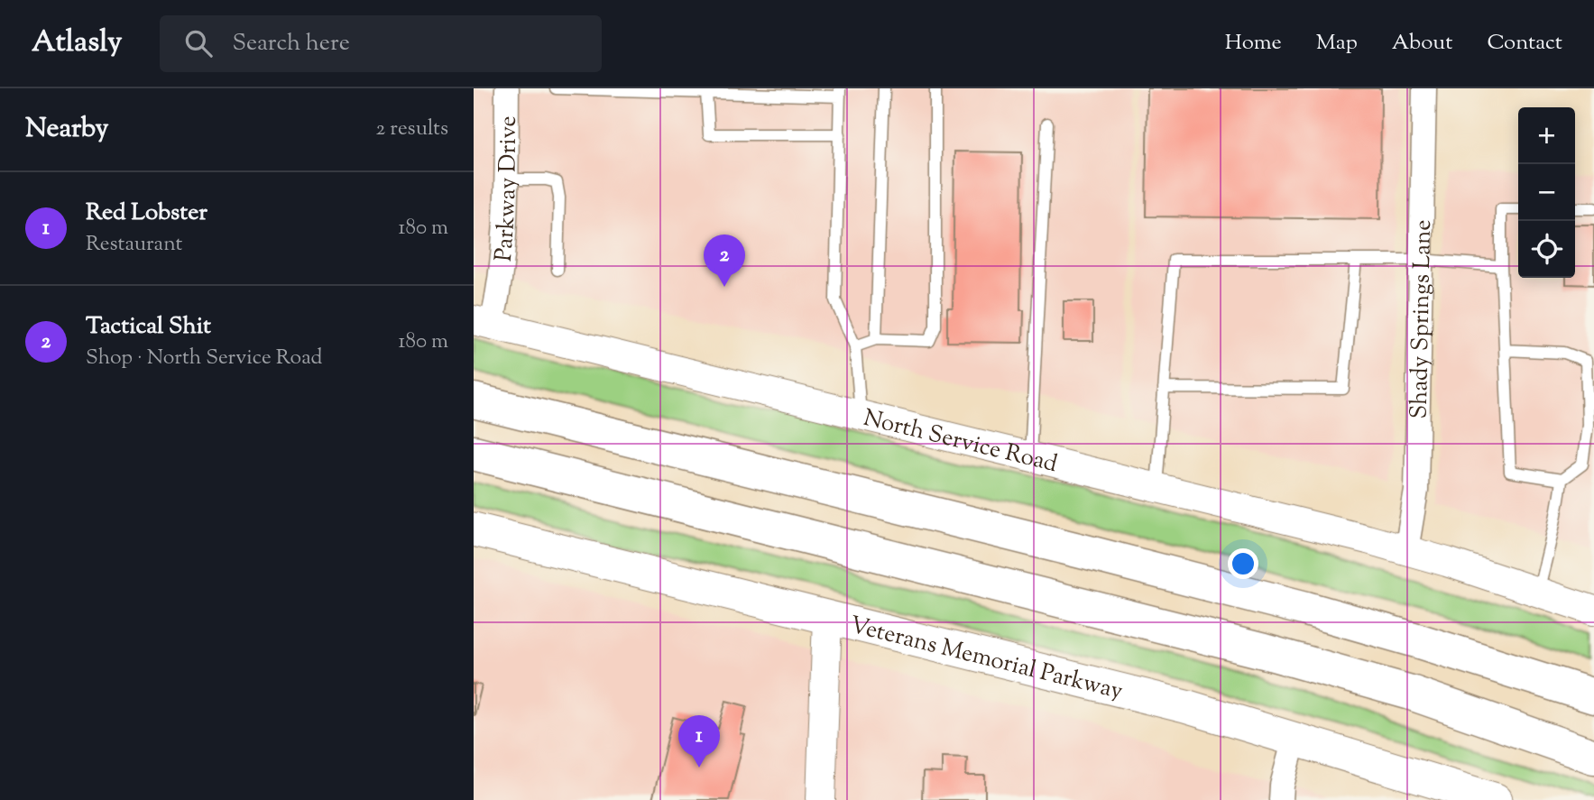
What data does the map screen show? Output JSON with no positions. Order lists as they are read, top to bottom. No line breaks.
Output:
{"streets":{"main road":["Veterans Memorial Parkway"],"street":["Parkway Drive","Shady Springs Lane","North Service Road"]},"crossings":[["Parkway Drive","North Service Road"],["Shady Springs Lane","North Service Road"]],"page":{"header":"Atlasly","search":"Search here","nav":["Home","Map","About","Contact"],"heading":["Nearby","2 results"],"map_buttons":["+","−"],"list":[{"mark":"1","name":"Red Lobster","note":"Restaurant","value":"180 m"},{"mark":"2","name":"Tactical Shit","note":"Shop · North Service Road","value":"180 m"}],"pins":["2","1"]}}
